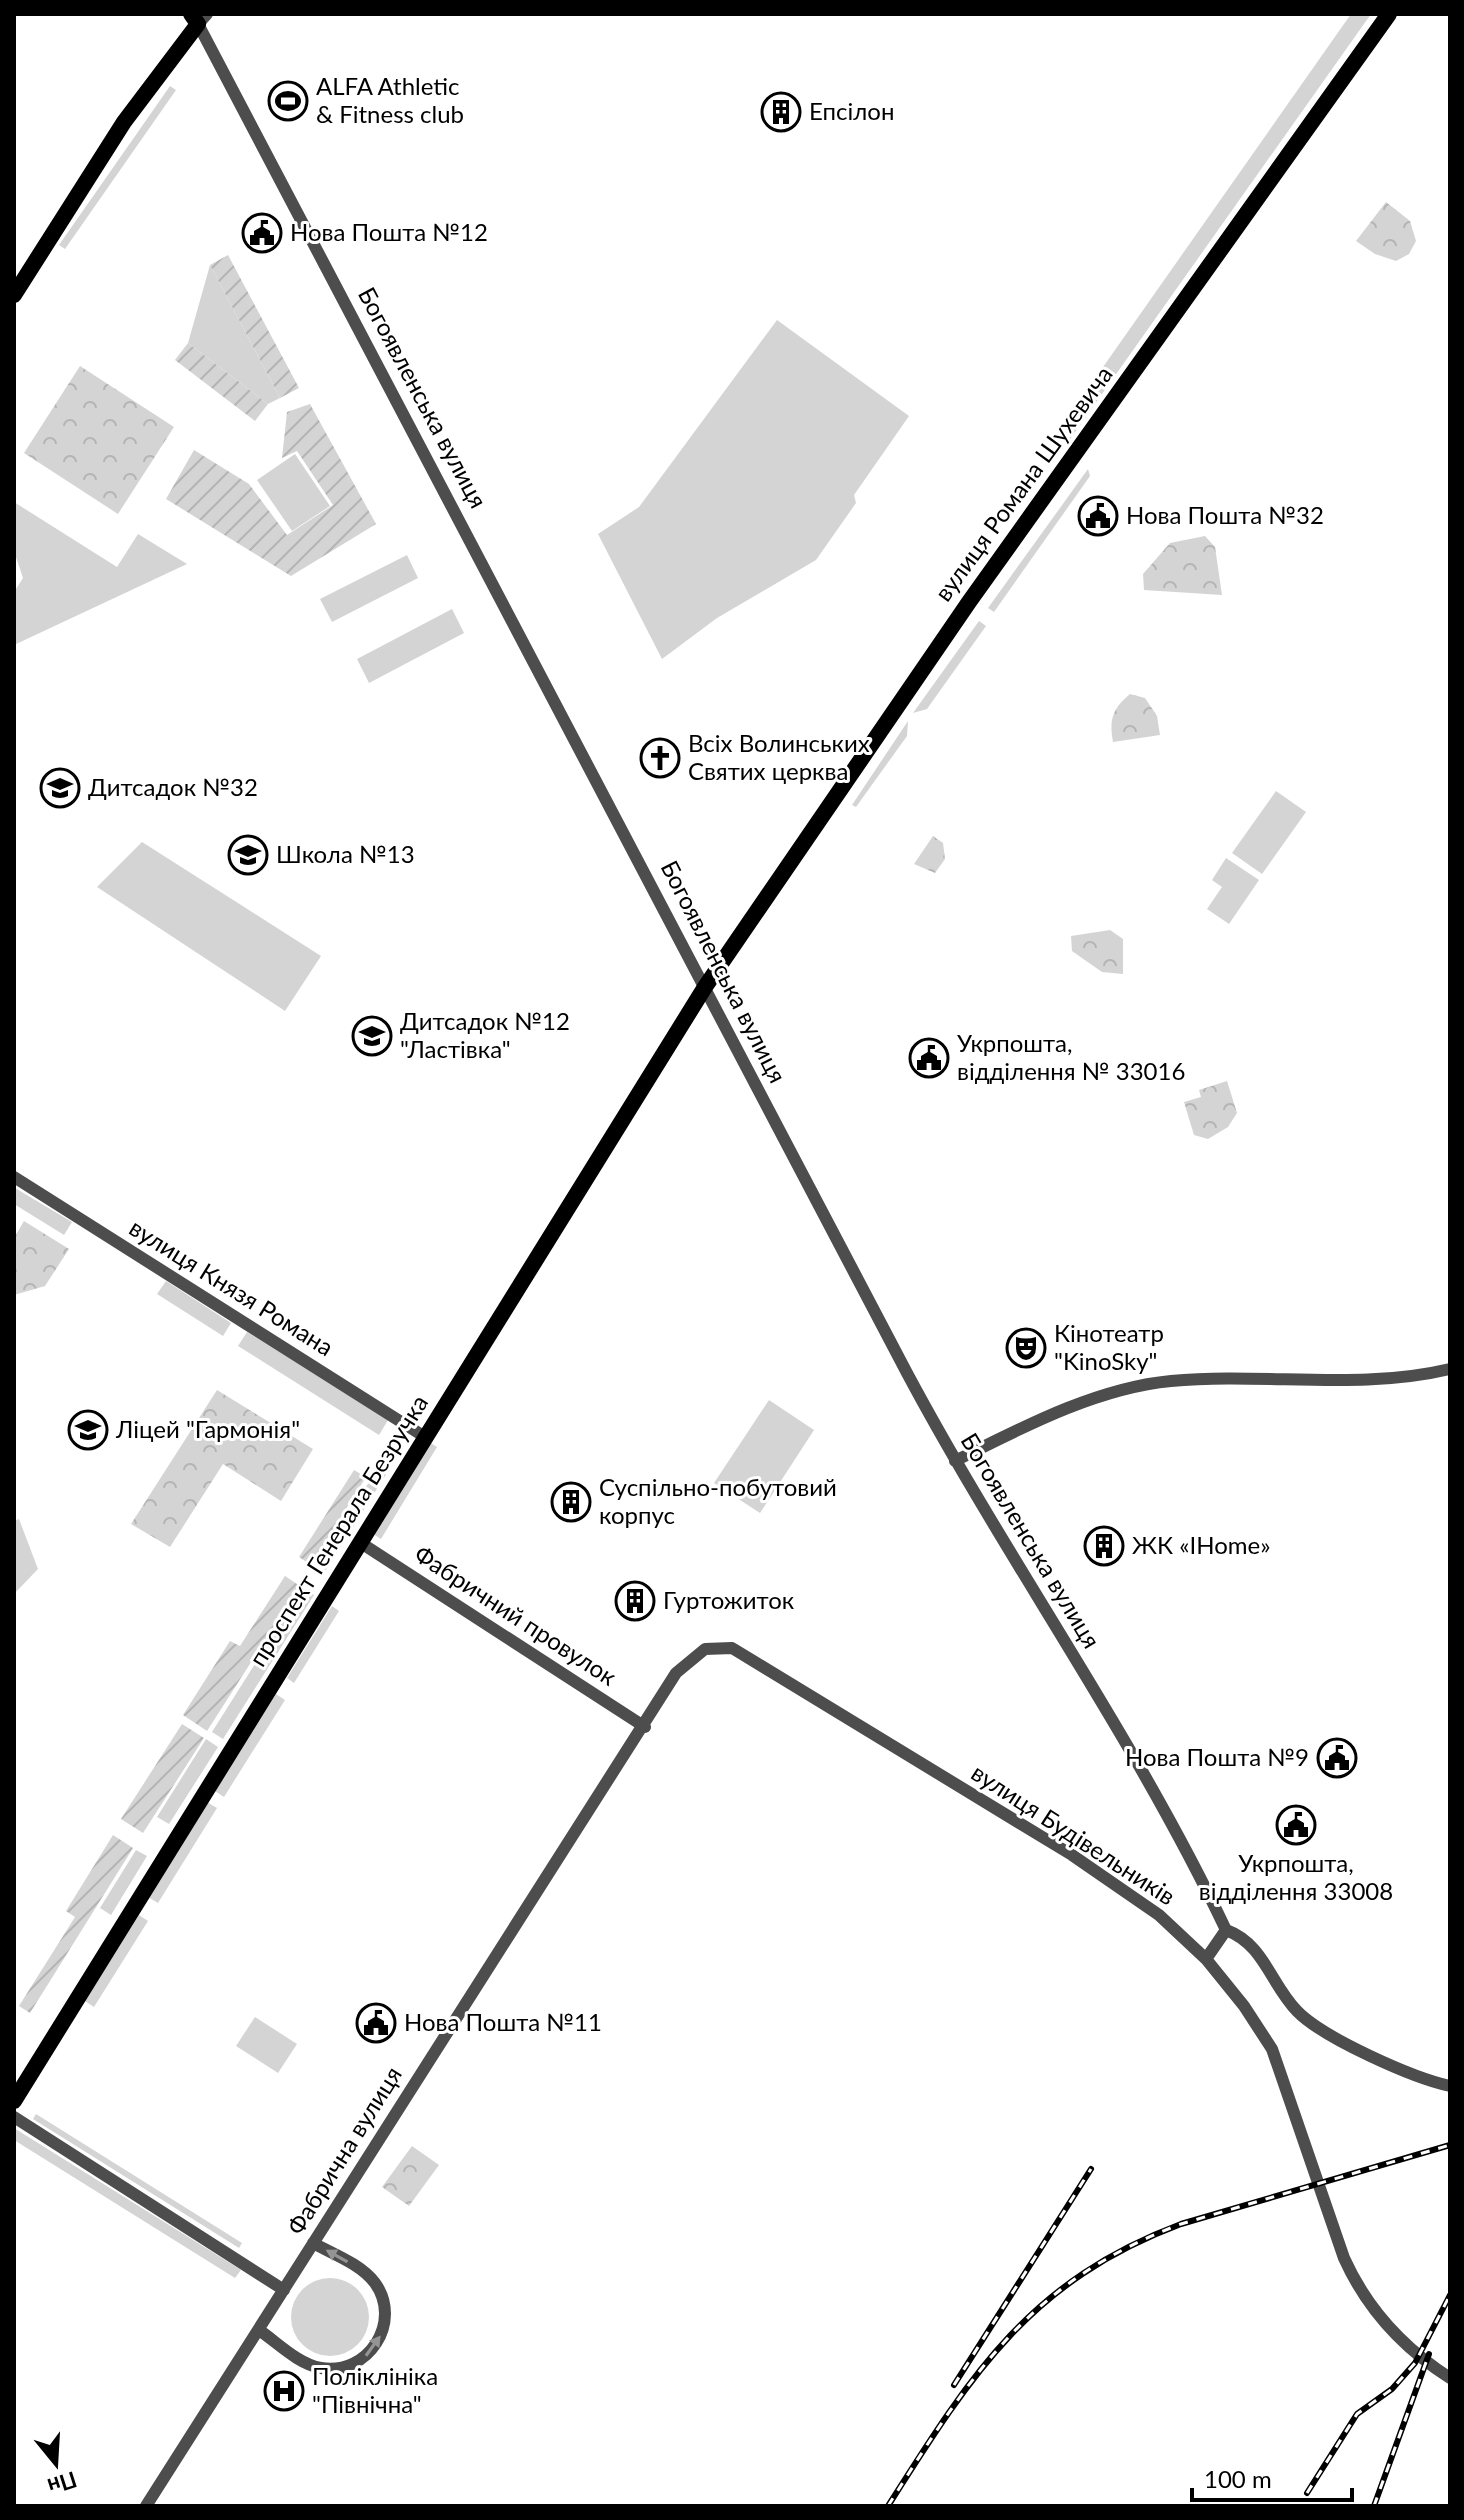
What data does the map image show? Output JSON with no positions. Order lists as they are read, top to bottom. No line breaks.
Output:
{"streets":{"main road":["вулиця Романа Шухевича","проспект Генерала Безручка"],"street":["Богоявленська вулиця","вулиця Князя Романа","Фабричний провулок","вулиця Будівельників","Фабрична вулиця"]},"crossings":[["Богоявленська вулиця","вулиця Романа Шухевича"],["Богоявленська вулиця","проспект Генерала Безручка"],["вулиця Романа Шухевича","проспект Генерала Безручка"],["вулиця Князя Романа","проспект Генерала Безручка"],["проспект Генерала Безручка","Фабричний провулок"],["Фабричний провулок","Фабрична вулиця"],["вулиця Будівельників","Фабрична вулиця"]],"places":{"sports":["ALFA Athletic & Fitness club"],"building":["Епсілон","Суспільно-побутовий корпус","ЖК «IHome»","Гуртожиток"],"public building":["Нова Пошта №12","Нова Пошта №32","Укрпошта, відділення № 33016","Нова Пошта №9","Укрпошта, відділення 33008","Нова Пошта №11"],"church":["Всіх Волинських Святих церква"],"school or university":["Дитсадок №32","Школа №13","Дитсадок №12 \"Ластівка\"","Ліцей \"Гармонія\""],"theatre":["Кінотеатр \"KinoSky\""],"hospital":["Поліклініка \"Північна\""]},"scale_bar":"100 m","north":"bottom"}
